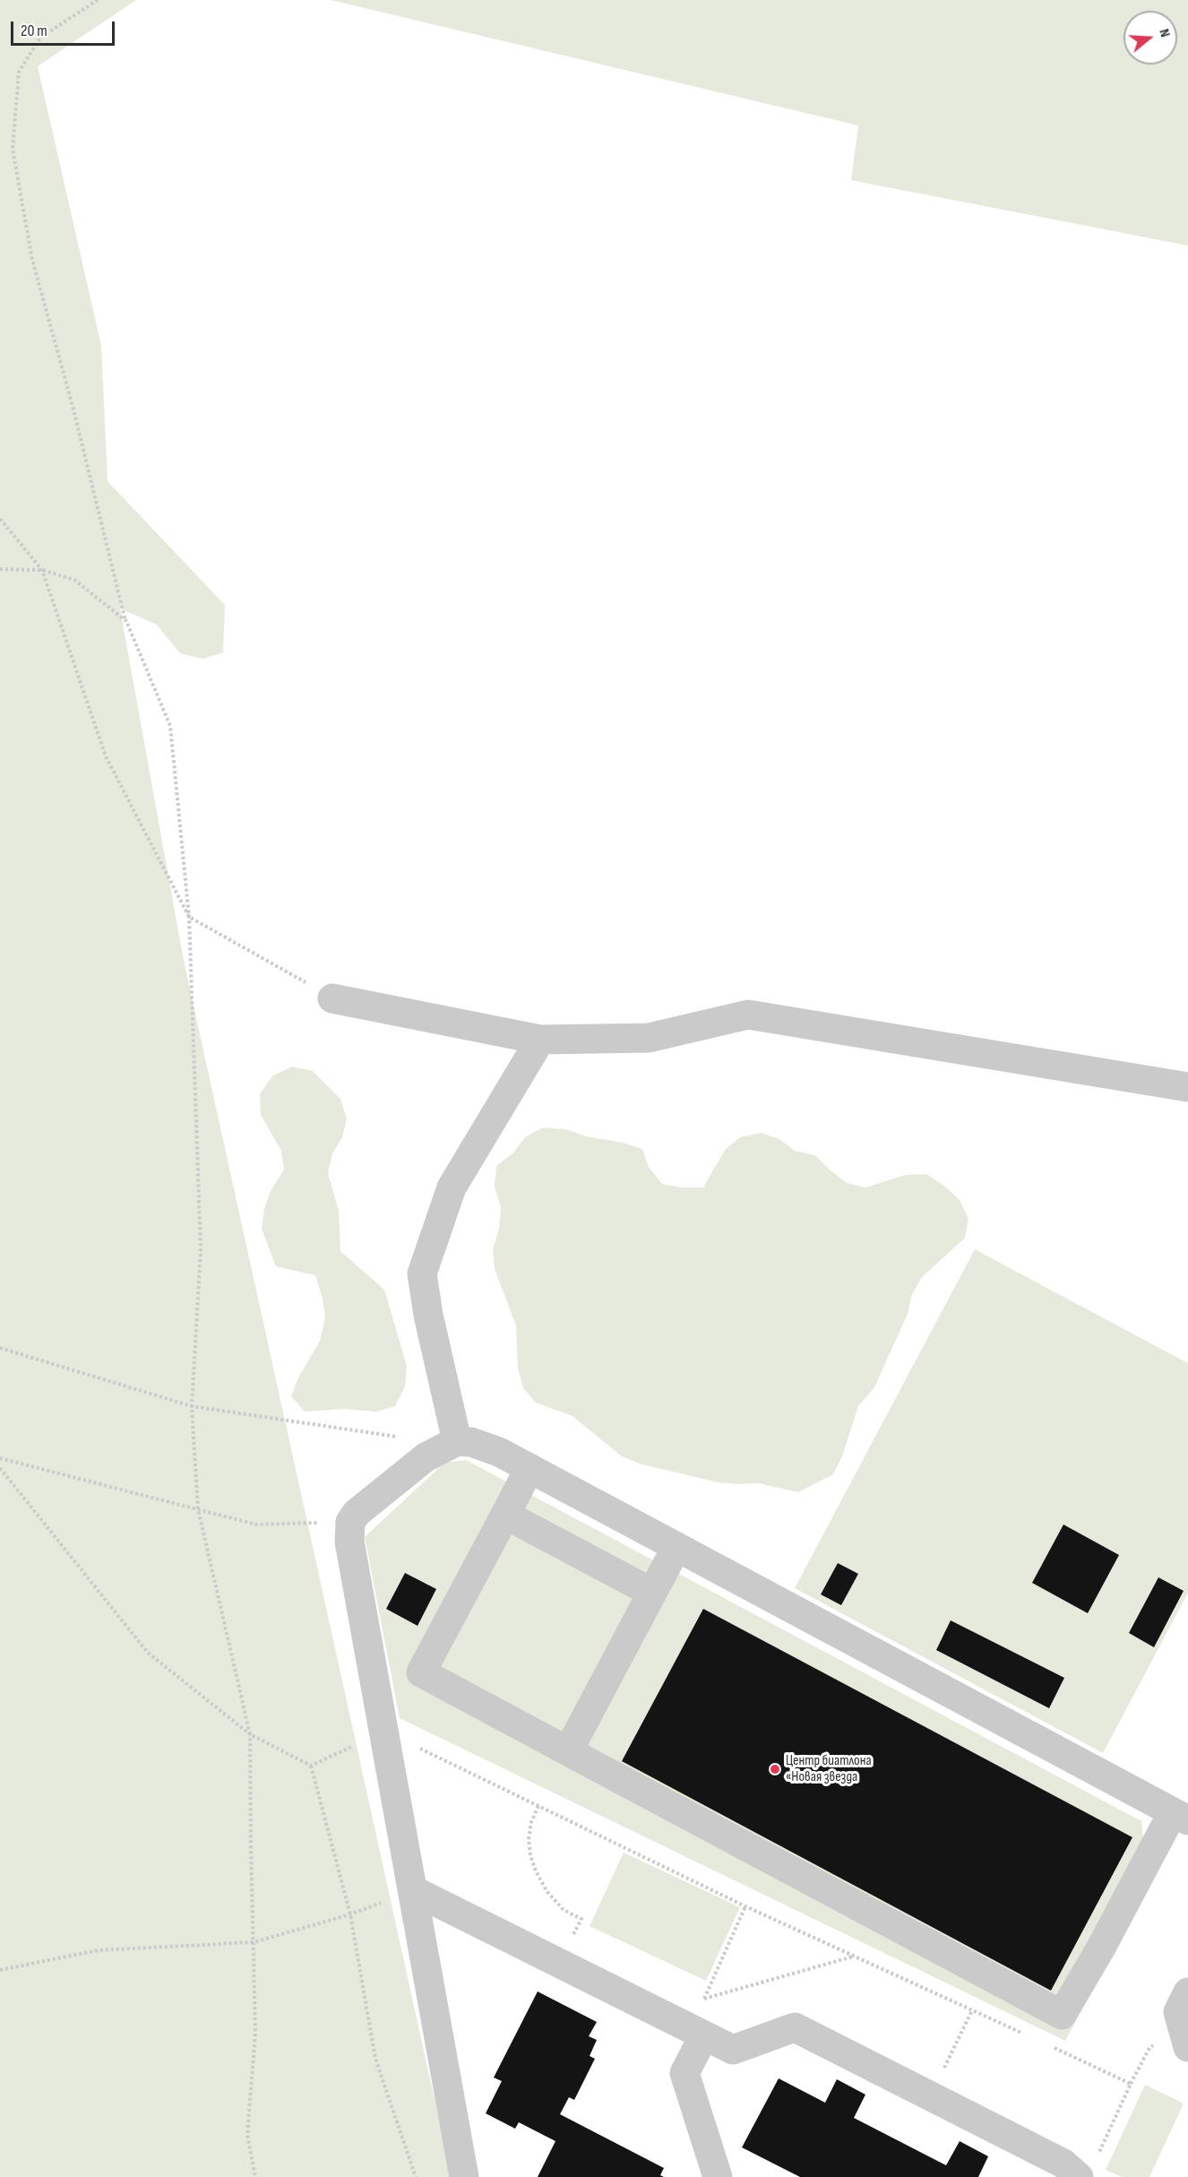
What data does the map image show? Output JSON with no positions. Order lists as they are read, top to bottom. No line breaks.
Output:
{"places":["Центр биатлона «Новая звезда"],"scale_bar":"20 m","north":"right"}
